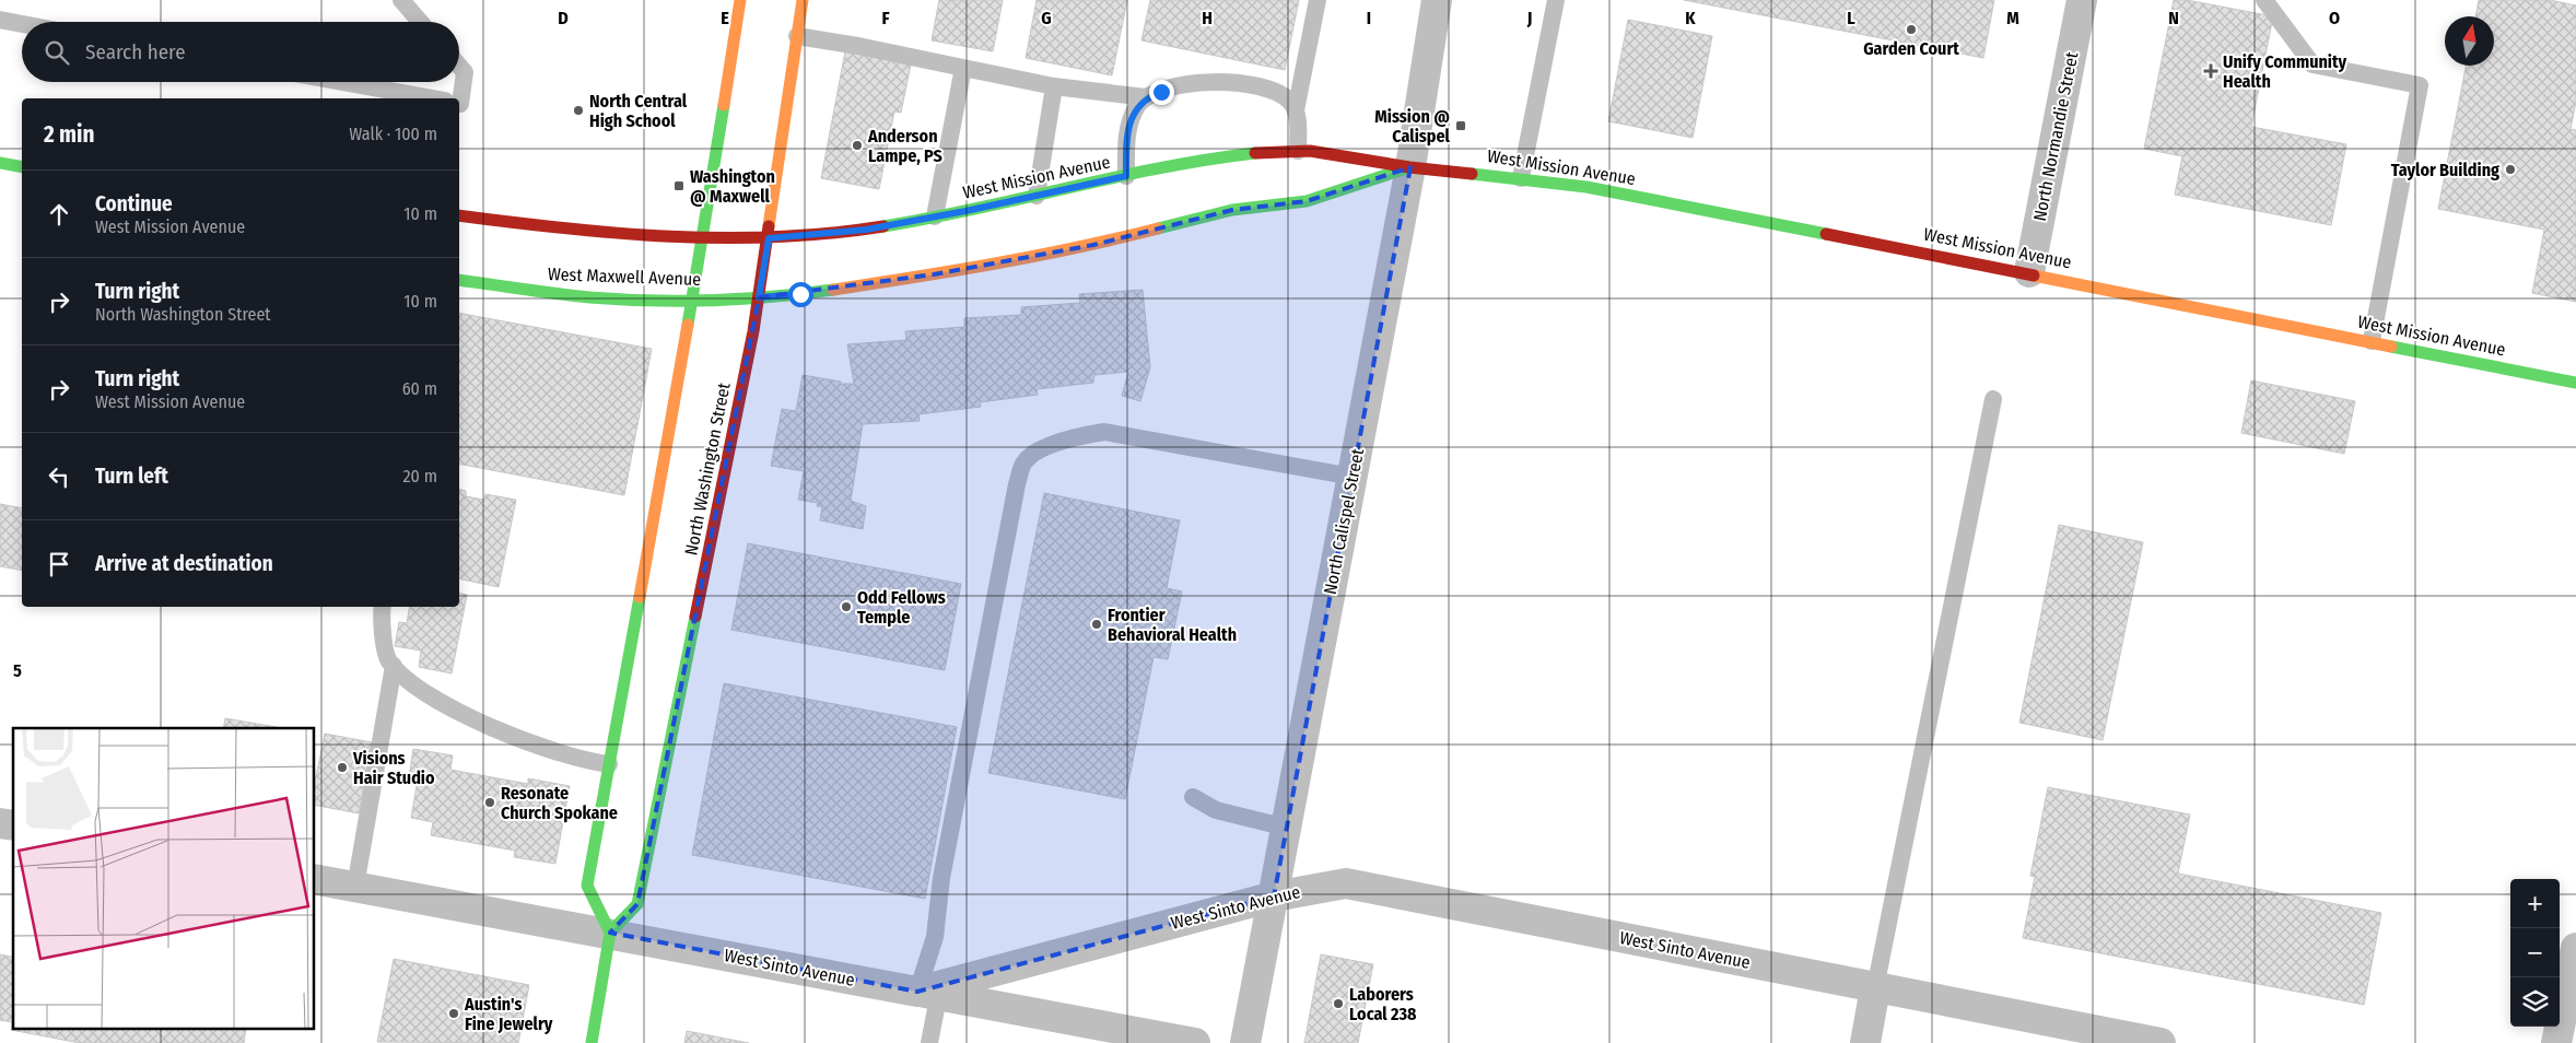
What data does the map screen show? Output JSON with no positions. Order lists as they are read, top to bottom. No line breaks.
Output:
{"streets":{"main road":["West Mission Avenue","West Maxwell Avenue","North Washington Street"],"street":["North Normandie Street","North Calispel Street","West Sinto Avenue"]},"crossings":[["North Normandie Street","West Mission Avenue"],["West Mission Avenue","West Maxwell Avenue"],["West Mission Avenue","North Washington Street"],["West Mission Avenue","North Calispel Street"],["West Maxwell Avenue","North Washington Street"],["North Washington Street","West Sinto Avenue"],["North Calispel Street","West Sinto Avenue"]],"places":{"other":["Garden Court","North Central High School","Anderson Lampe, PS","Taylor Building","Odd Fellows Temple","Frontier Behavioral Health","Visions Hair Studio","Resonate Church Spokane","Laborers Local 238","Austin's Fine Jewelry"],"health":["Unify Community Health"],"transit":["Mission @ Calispel","Washington @ Maxwell"]},"north":"top","page":{"search":"Search here","heading":["2 min","Walk · 100 m"],"list":[["Continue","West Mission Avenue","10 m"],["Turn right","North Washington Street","10 m"],["Turn right","West Mission Avenue","60 m"],["Turn left","20 m"],"Arrive at destination"],"map_buttons":["+","−"]},"grid":{"columns":["D","E","F","G","H","I","J","K","L","M","N","O"],"rows":["5"]}}
